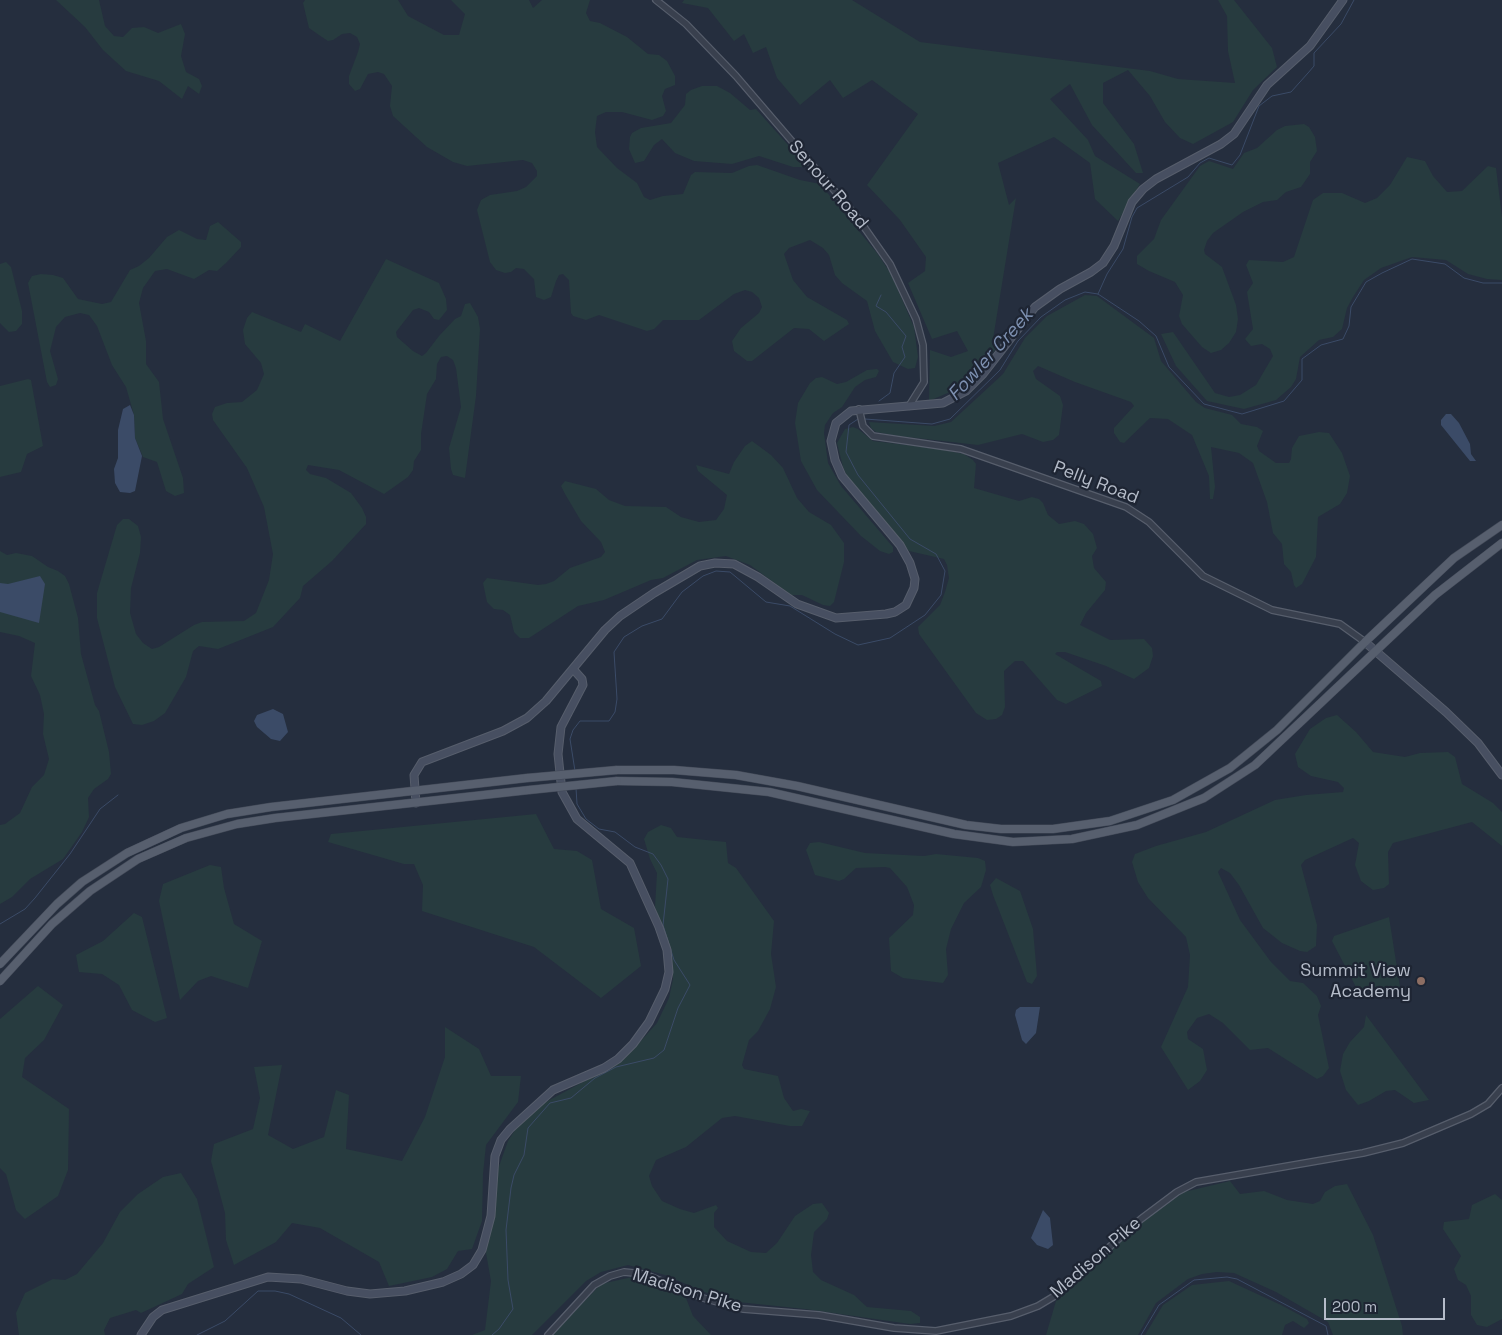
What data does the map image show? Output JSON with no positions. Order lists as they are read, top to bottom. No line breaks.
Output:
{"streets":{"main road":["Pelly Road"],"street":["Senour Road","Madison Pike"]},"water":["Fowler Creek"],"places":["Summit View Academy"],"scale_bar":"200 m"}
